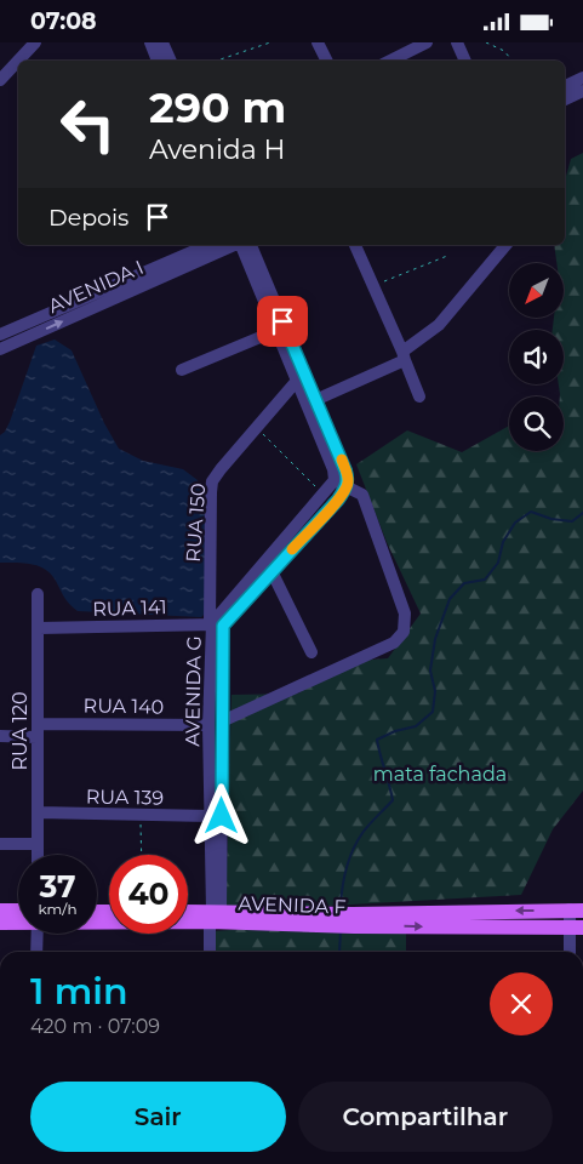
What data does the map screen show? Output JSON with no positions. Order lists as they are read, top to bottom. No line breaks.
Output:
{"streets":{"main road":["AVENIDA F"],"street":["AVENIDA I","RUA 150","RUA 141","AVENIDA G","RUA 140","RUA 120","RUA 139"]},"crossings":[["RUA 150","RUA 141"],["RUA 150","AVENIDA G"],["RUA 141","AVENIDA G"],["RUA 141","RUA 120"],["AVENIDA G","RUA 140"],["AVENIDA G","RUA 139"],["AVENIDA G","AVENIDA F"],["RUA 140","RUA 120"],["RUA 120","RUA 139"]],"parks":["mata fachada"],"north":"bottom left","page":{"status":"07:08","turn":["290 m","Avenida H"],"then":"Depois","speed":"37 km/h","limit":"40","heading":["1 min","420 m · 07:09"],"buttons":["Sair","Compartilhar"]}}
